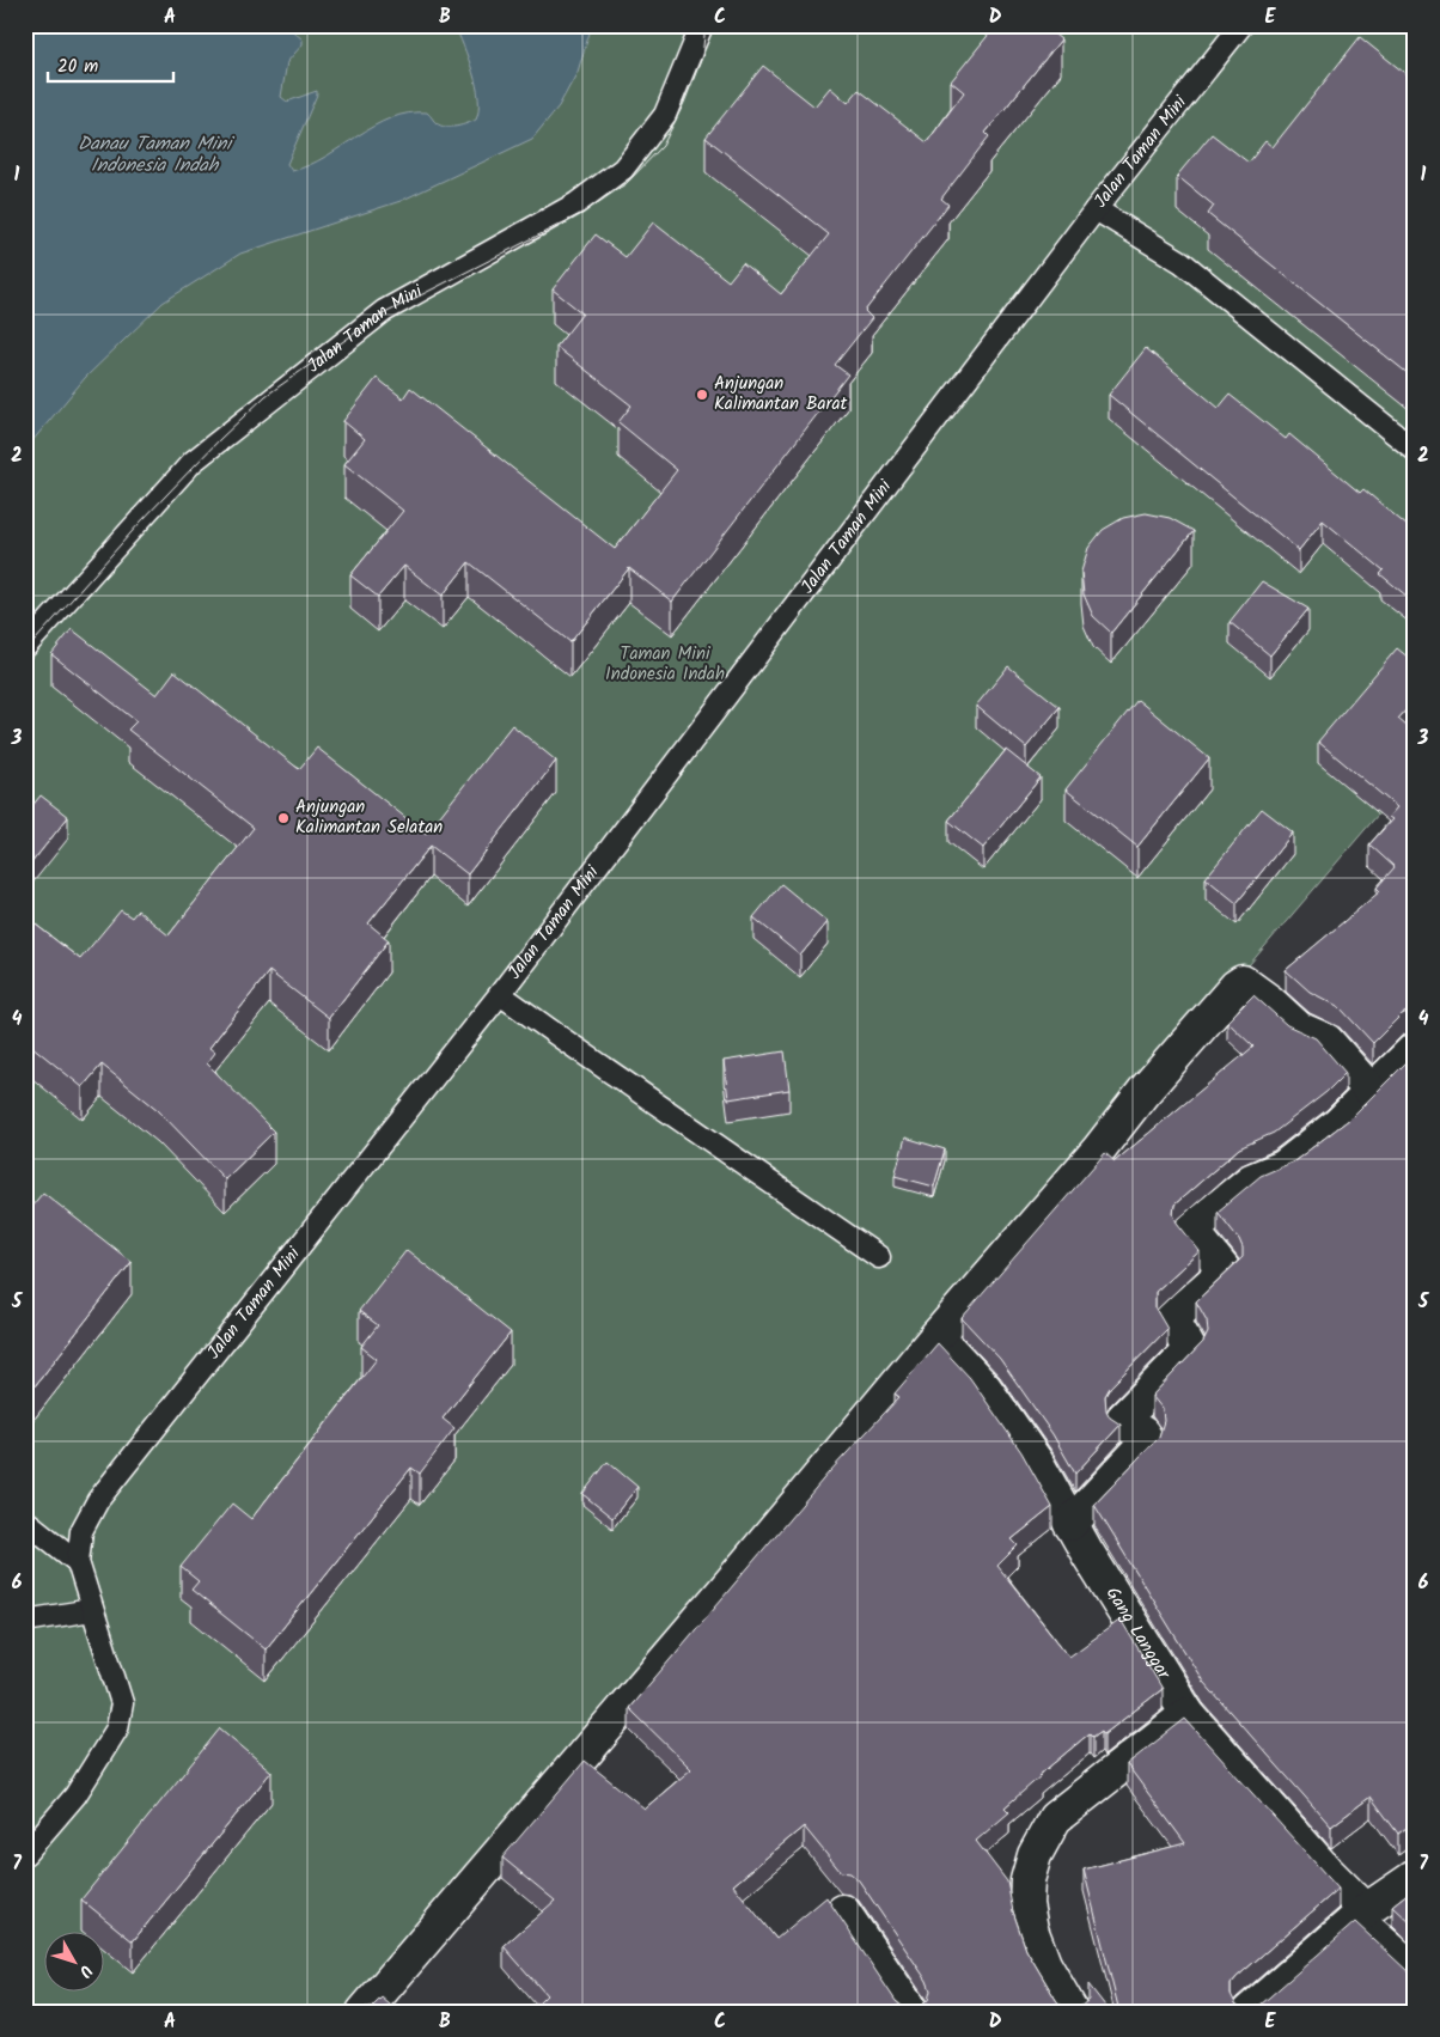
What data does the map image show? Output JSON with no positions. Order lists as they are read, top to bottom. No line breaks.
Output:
{"streets":{"street":["Gang Langgar"],"lane":["Jalan Taman Mini"]},"water":["Danau Taman Mini Indonesia Indah"],"parks":["Taman Mini Indonesia Indah"],"places":["Anjungan Kalimantan Barat","Anjungan Kalimantan Selatan"],"scale_bar":"20 m","north":"bottom right","grid":{"columns":["A","B","C","D","E"],"rows":["1","2","3","4","5","6","7"]}}
